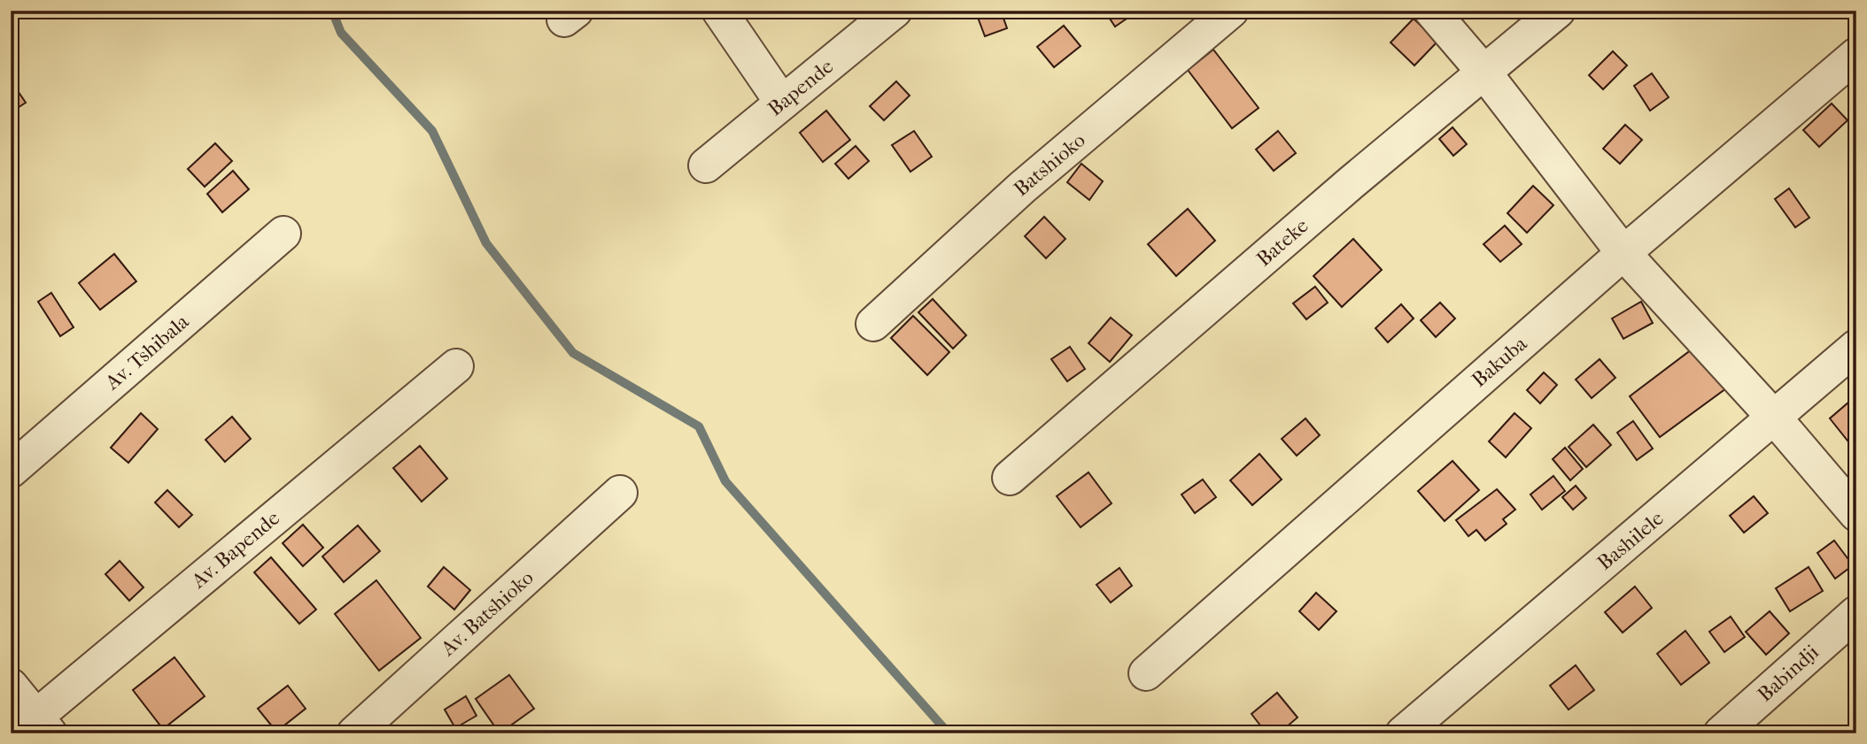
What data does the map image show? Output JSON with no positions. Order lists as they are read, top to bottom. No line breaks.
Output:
{"streets":{"street":["Bapende","Batshioko","Bateke","Av. Tshibala","Bakuba","Bashilele","Av. Bapende","Av. Batshioko","Babindji"]}}
